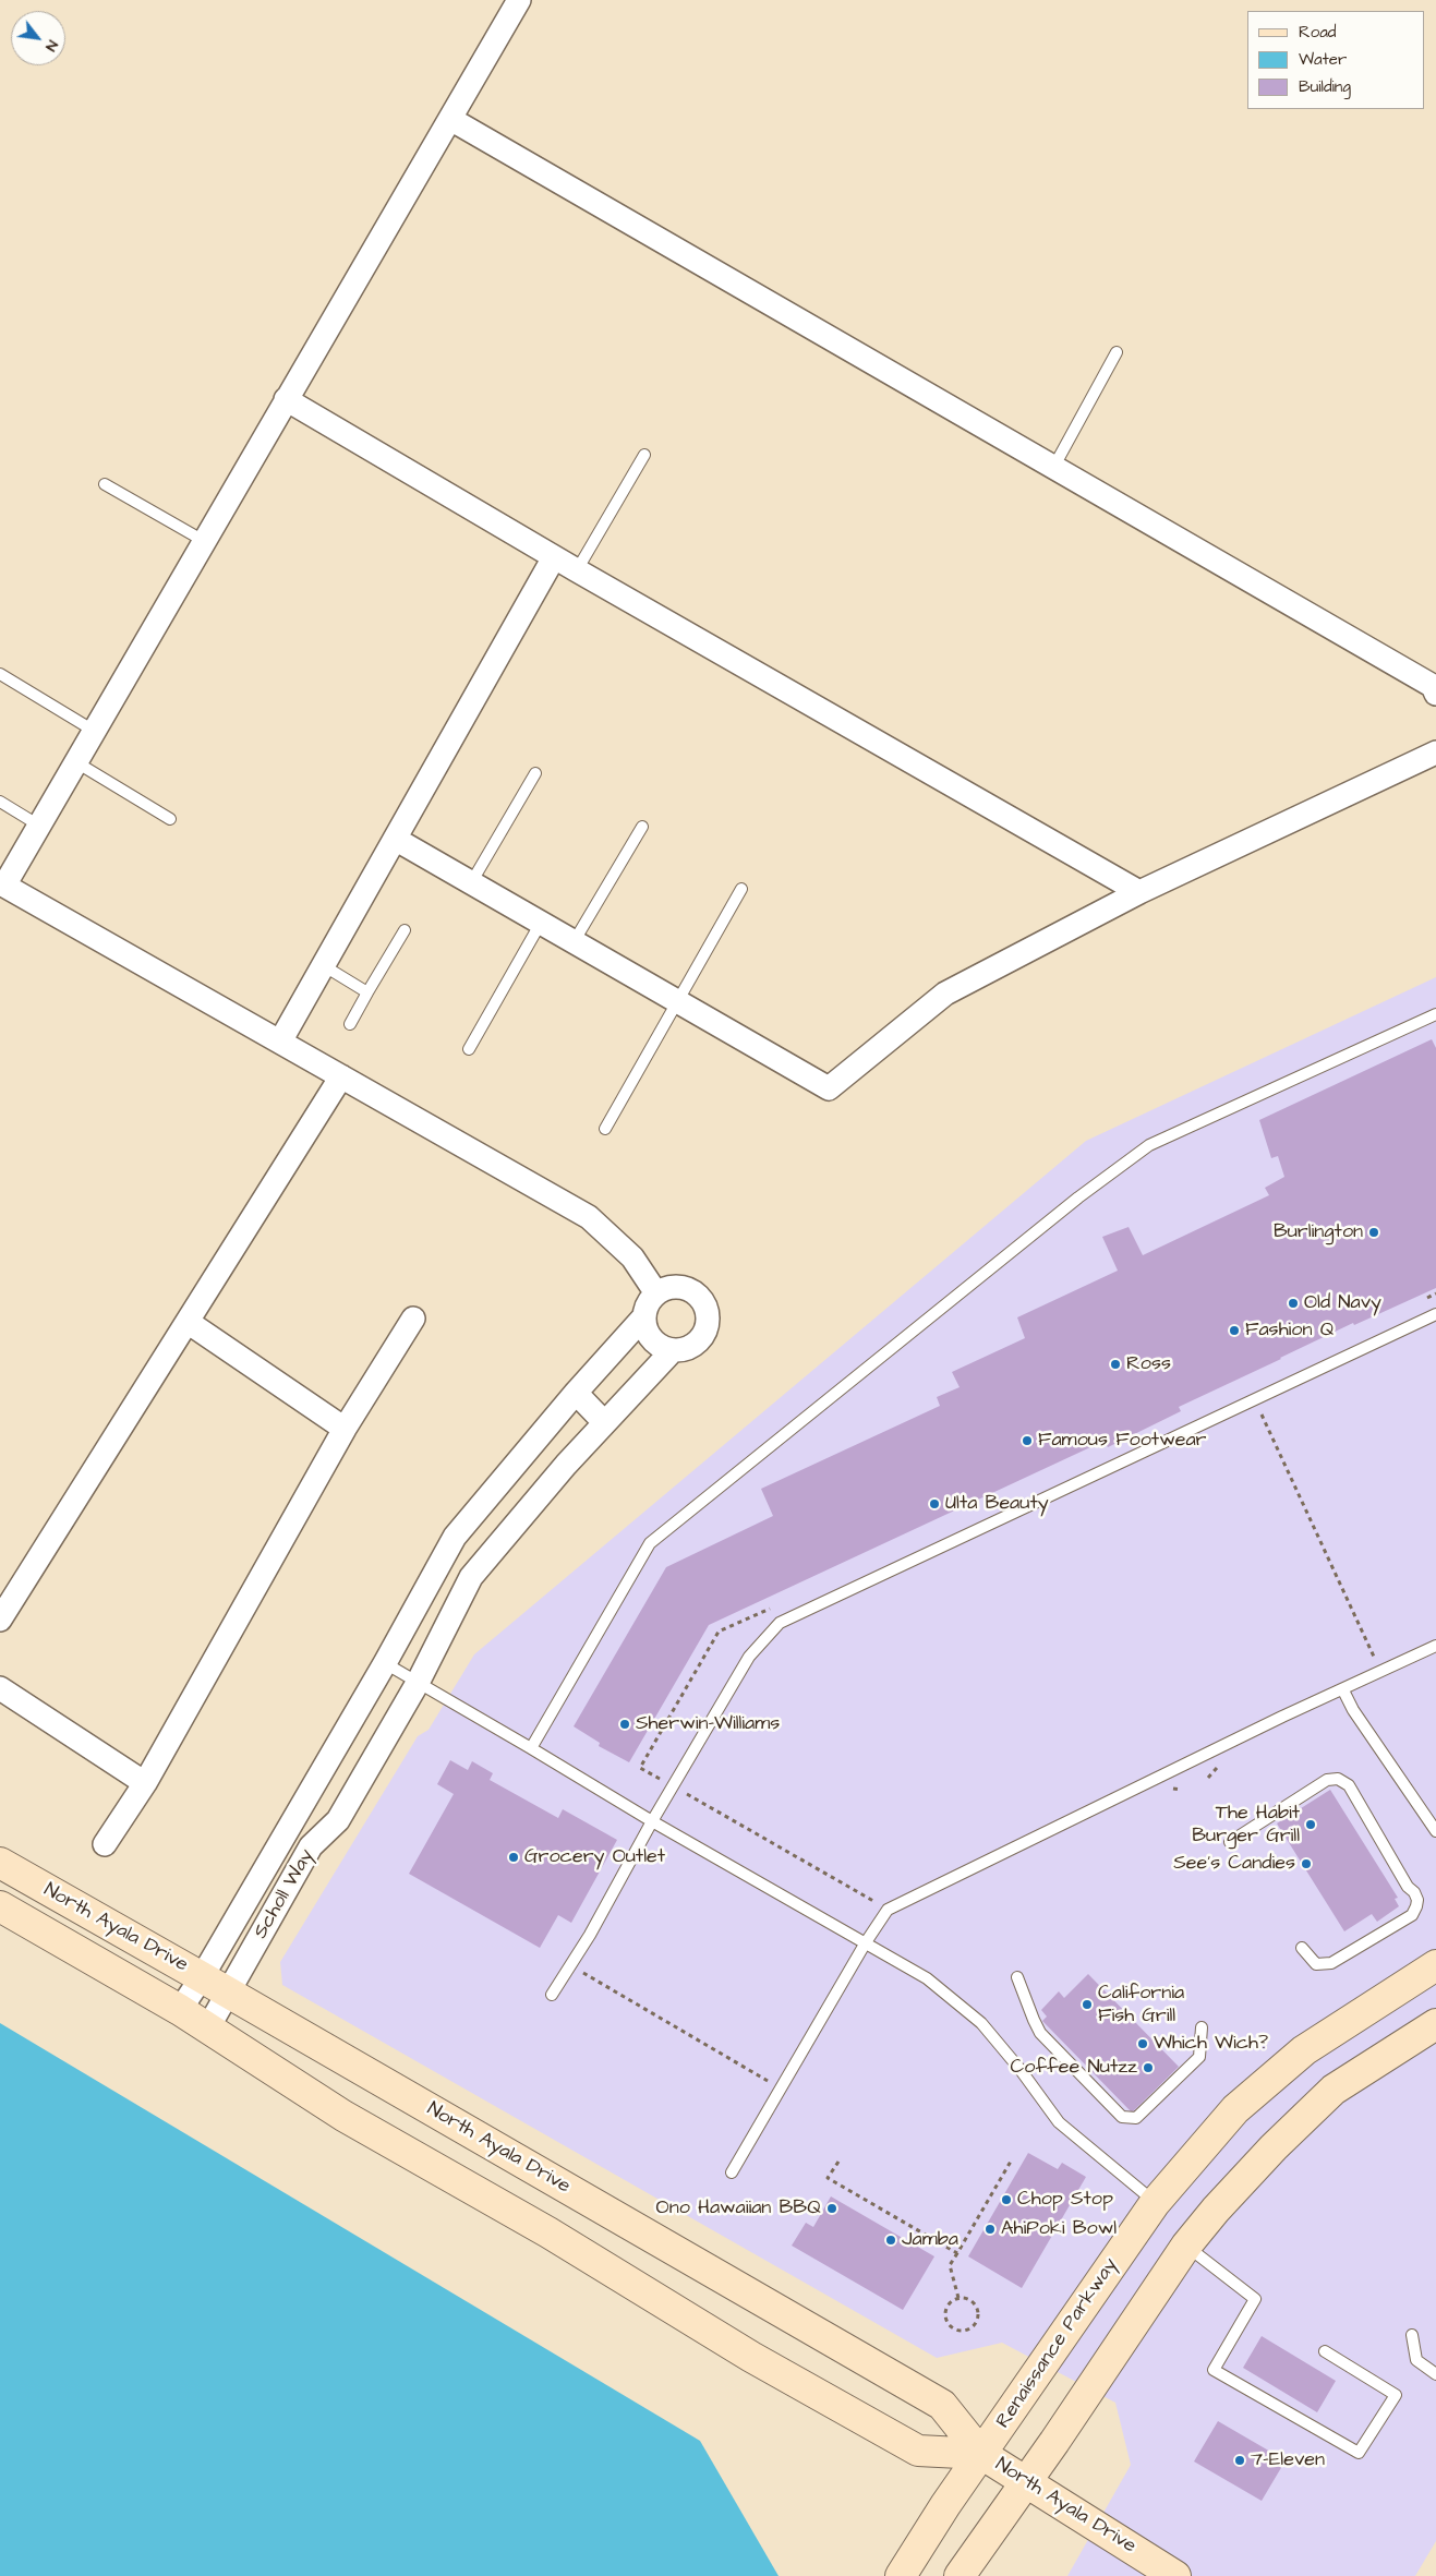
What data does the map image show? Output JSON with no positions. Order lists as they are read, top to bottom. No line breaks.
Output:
{"streets":{"main road":["North Ayala Drive","Renaissance Parkway"],"street":["Scholl Way"]},"crossings":[["Scholl Way","North Ayala Drive"],["North Ayala Drive","Renaissance Parkway"]],"places":["Burlington","Old Navy","Fashion Q","Ross","Famous Footwear","Ulta Beauty","Sherwin-Williams","The Habit Burger Grill","Grocery Outlet","See's Candies","California Fish Grill","Which Wich?","Coffee Nutzz","Chop Stop","Ono Hawaiian BBQ","AhiPoki Bowl","Jamba","7-Eleven"],"legend":["Road","Water","Building"],"north":"bottom right"}
